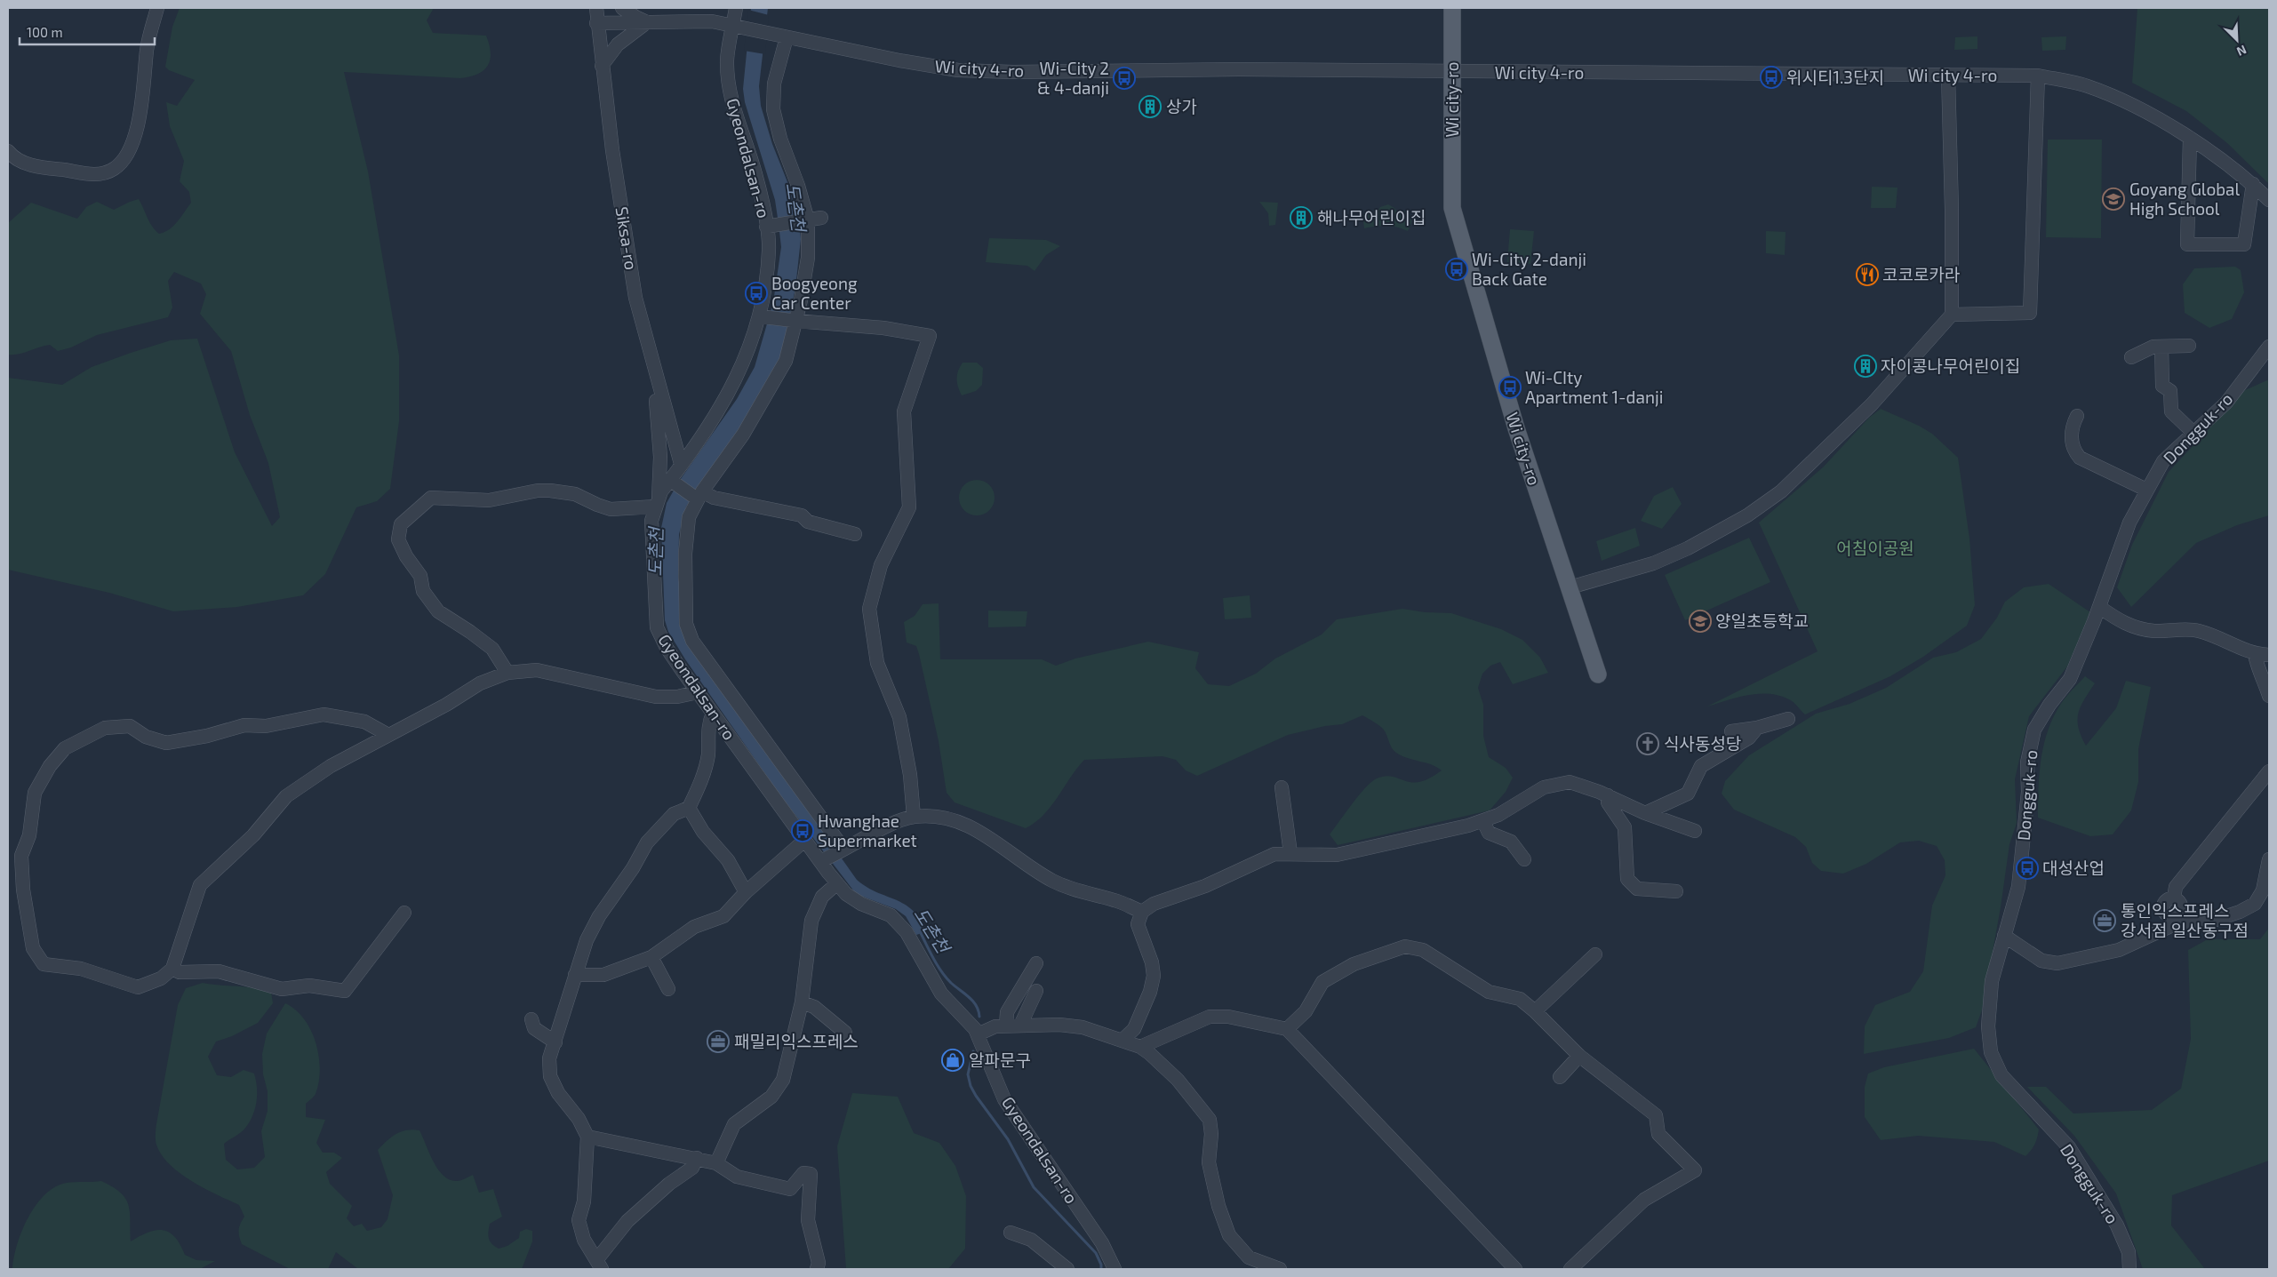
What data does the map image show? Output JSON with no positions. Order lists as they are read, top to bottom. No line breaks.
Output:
{"streets":{"main road":["Wi city-ro"],"street":["Wi city 4-ro","Gyeondalsan-ro","Siksa-ro","Dongguk-ro"]},"crossings":[["Wi city 4-ro","Wi city-ro"],["Wi city 4-ro","Gyeondalsan-ro"],["Gyeondalsan-ro","Siksa-ro"]],"water":["도촌천"],"parks":["어침이공원"],"places":{"bus stop":["위시티1.3단지","Wi-City 2 & 4-danji","Wi-City 2-danji Back Gate","Boogyeong Car Center","Wi-CIty Apartment 1-danji","Hwanghae Supermarket","대성산업"],"building":["상가","해나무어린이집","자이콩나무어린이집"],"school or university":["Goyang Global High School","양일초등학교"],"restaurant":["코코로카라"],"church":["식사동성당"],"office":["통인익스프레스 강서점 일산동구점","패밀리익스프레스"],"shop":["알파문구"]},"scale_bar":"100 m","north":"bottom right"}
